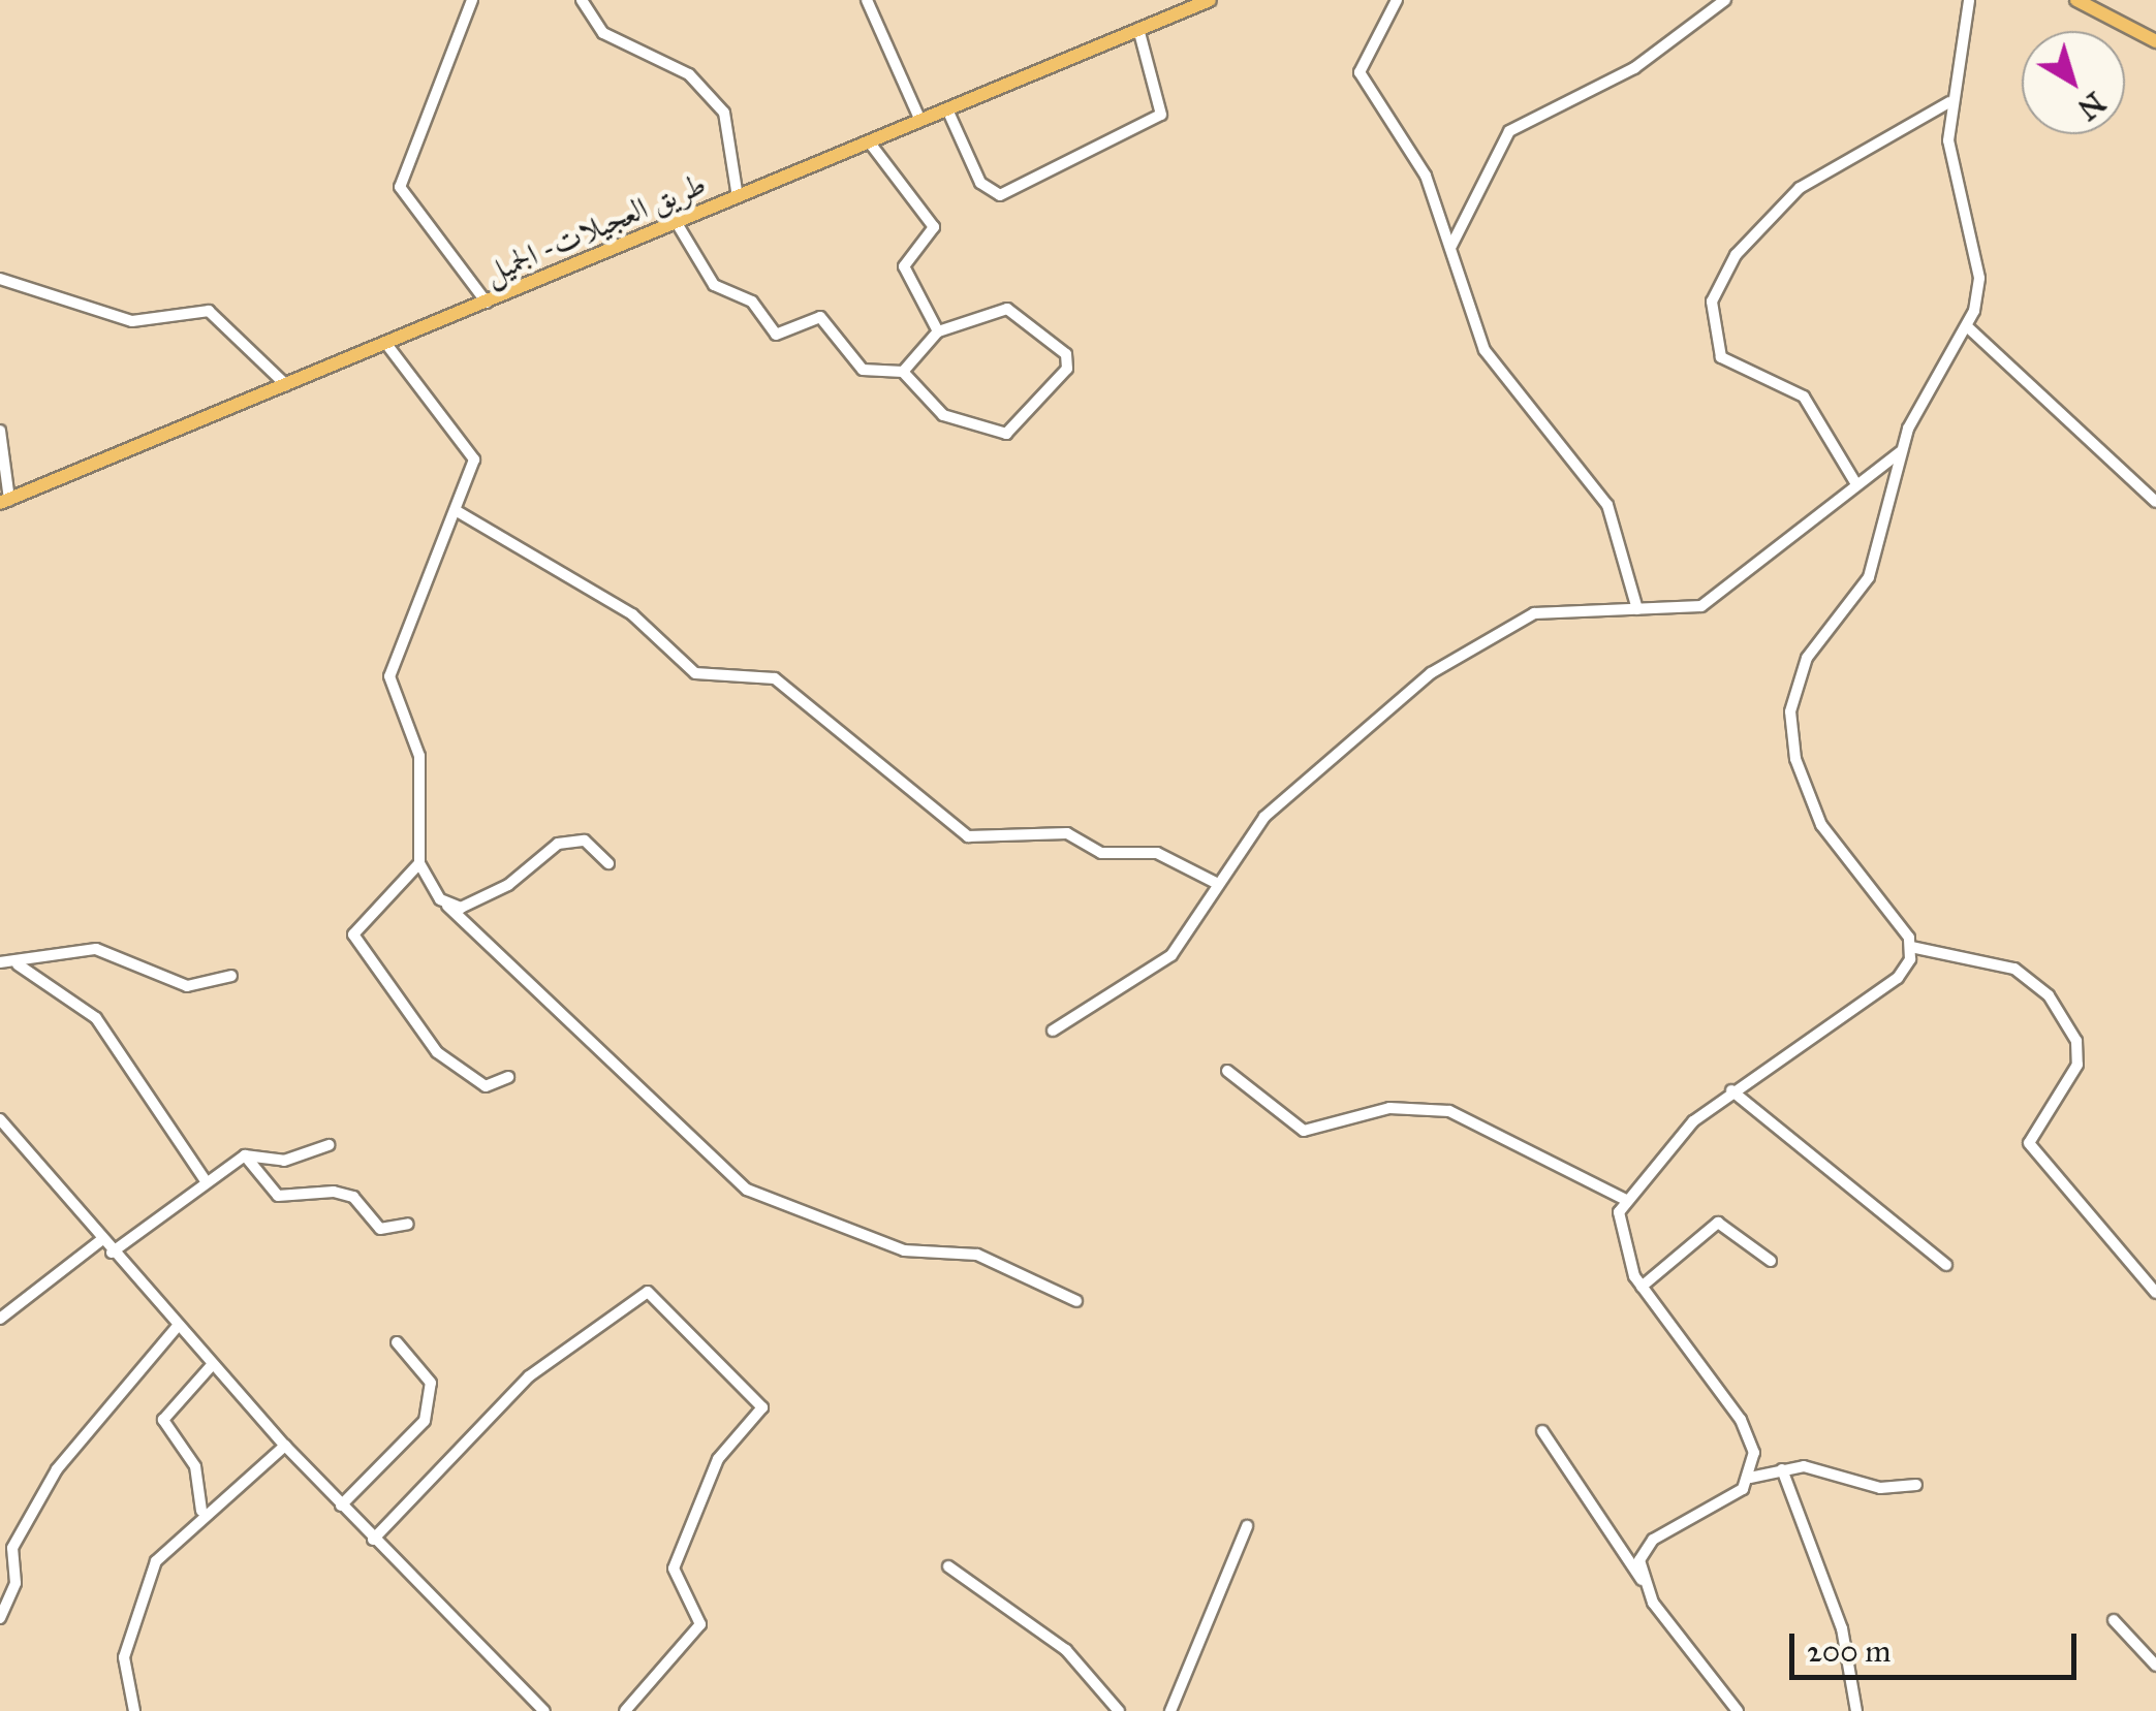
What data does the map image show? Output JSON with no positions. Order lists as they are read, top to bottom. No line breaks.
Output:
{"streets":{"main road":["طريق العجيلات- الجميل"]},"scale_bar":"200 m","north":"bottom right"}
